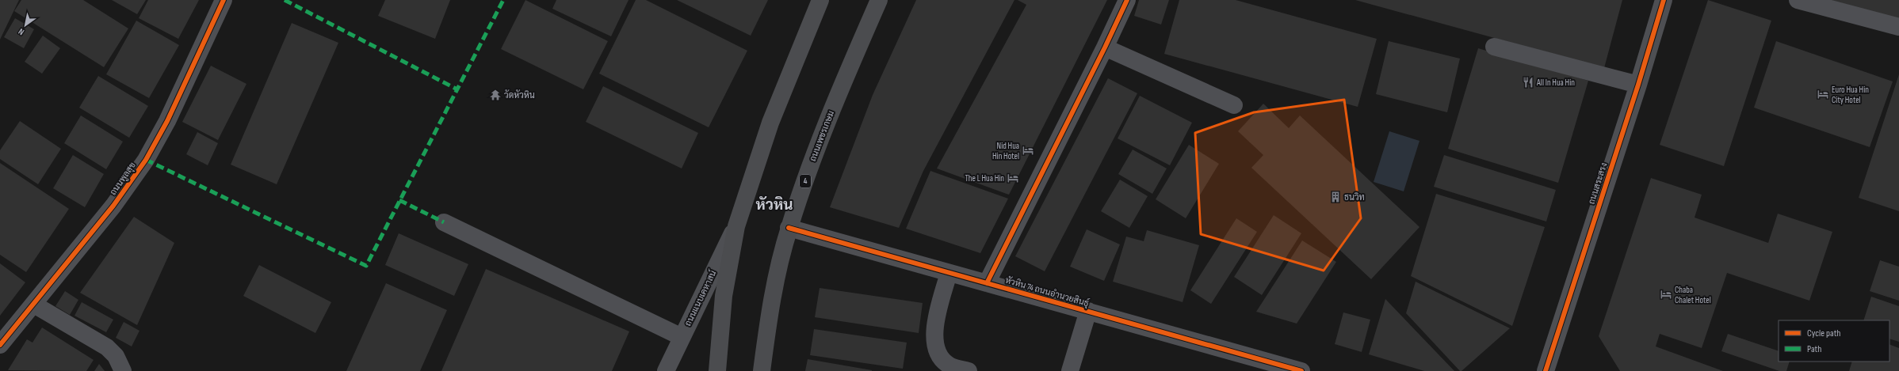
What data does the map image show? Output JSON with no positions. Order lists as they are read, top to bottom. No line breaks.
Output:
{"streets":{"main road":["ถนนเพชรเกษม","4"],"street":["ถนนพูลสุข","ถนนสระสรง","หัวหิน 74 ถนนอำนวยสินธุ์","ถนนแนบเคหาสน์"]},"crossings":[["ถนนเพชรเกษม","หัวหิน 74 ถนนอำนวยสินธุ์"]],"districts":["หัวหิน"],"places":{"restaurant":["All In Hua Hin"],"hotel":["Euro Hua Hin City Hotel","Nid Hua Hin Hotel","The L Hua Hin","Chaba Chalet Hotel"],"temple":["วัดหัวหิน"],"building":["ธนวิท"]},"legend":["Cycle path","Path"],"north":"bottom left"}
